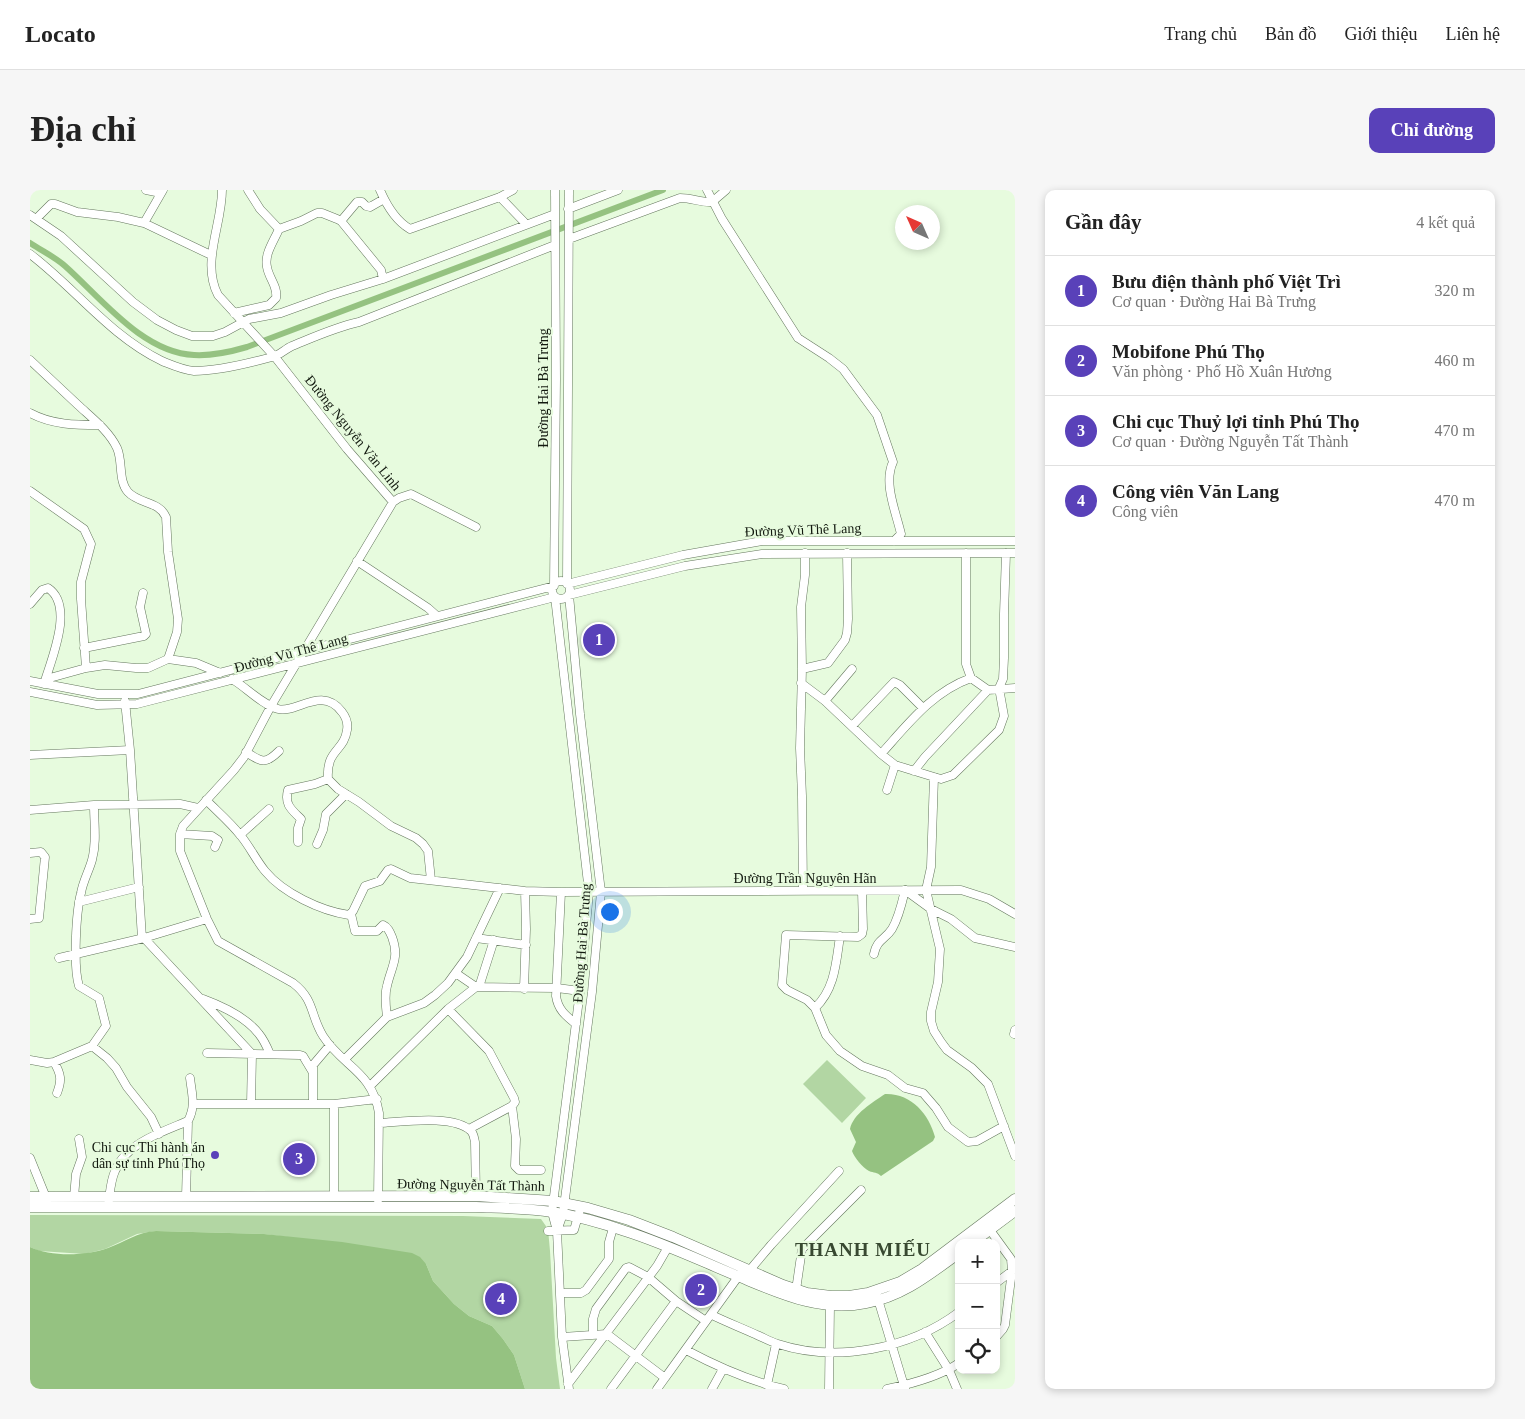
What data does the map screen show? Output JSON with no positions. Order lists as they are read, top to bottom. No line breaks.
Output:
{"streets":{"main road":["Đường Nguyễn Tất Thành"],"street":["Đường Hai Bà Trưng","Đường Nguyễn Văn Linh","Đường Vũ Thê Lang","Đường Trần Nguyên Hãn"]},"crossings":[["Đường Hai Bà Trưng","Đường Vũ Thê Lang"],["Đường Hai Bà Trưng","Đường Trần Nguyên Hãn"],["Đường Hai Bà Trưng","Đường Nguyễn Tất Thành"],["Đường Nguyễn Văn Linh","Đường Vũ Thê Lang"]],"districts":["THANH MIẾU"],"places":["Chi cục Thi hành án dân sự tỉnh Phú Thọ"],"north":"top left","page":{"header":"Locato","nav":["Trang chủ","Bản đồ","Giới thiệu","Liên hệ"],"buttons":"Chỉ đường","title":"Địa chỉ","heading":["Gần đây","4 kết quả"],"list":[{"mark":"1","name":"Bưu điện thành phố Việt Trì","note":"Cơ quan · Đường Hai Bà Trưng","value":"320 m"},{"mark":"2","name":"Mobifone Phú Thọ","note":"Văn phòng · Phố Hồ Xuân Hương","value":"460 m"},{"mark":"3","name":"Chi cục Thuỷ lợi tỉnh Phú Thọ","note":"Cơ quan · Đường Nguyễn Tất Thành","value":"470 m"},{"mark":"4","name":"Công viên Văn Lang","note":"Công viên","value":"470 m"}],"pins":["1","3","2","4"],"map_buttons":["+","−"]}}
